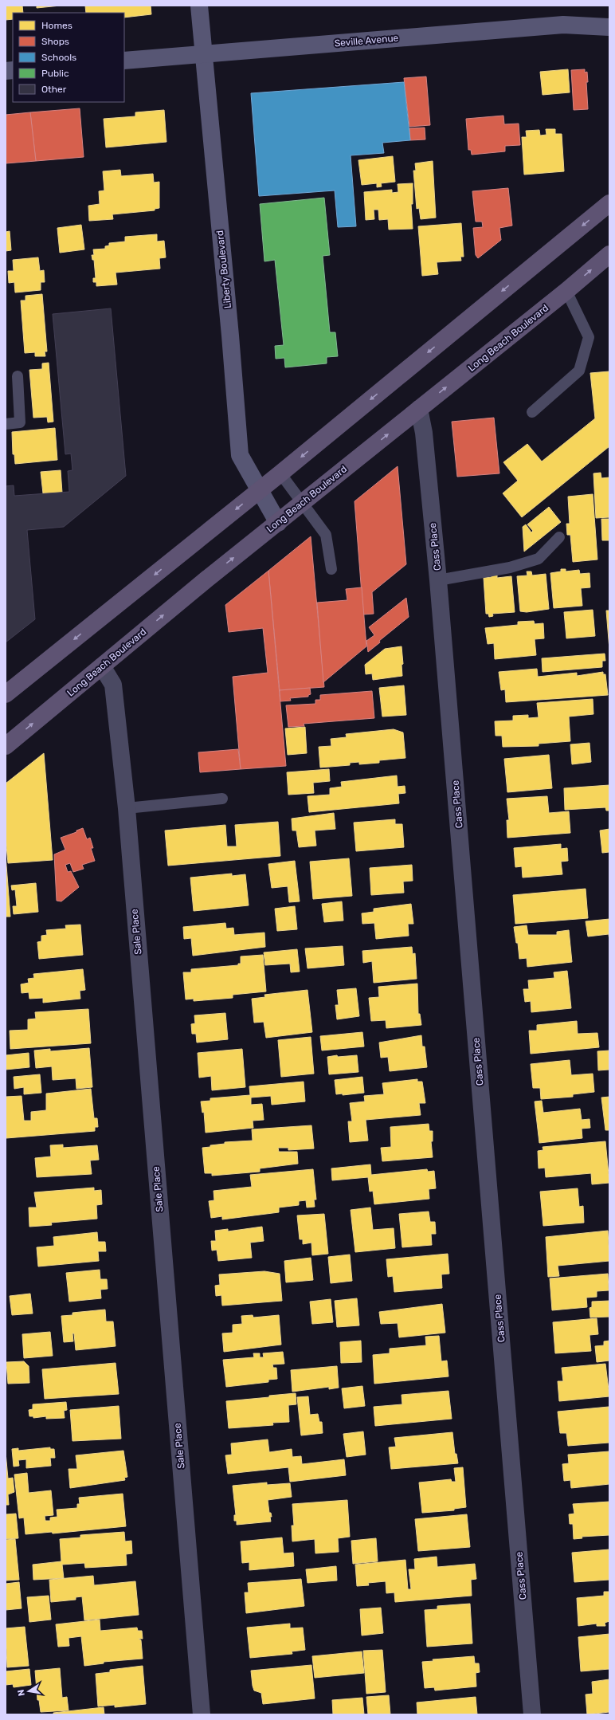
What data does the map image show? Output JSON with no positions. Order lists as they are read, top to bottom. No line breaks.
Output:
{"streets":{"main road":["Long Beach Boulevard"],"street":["Seville Avenue","Liberty Boulevard","Cass Place","Sale Place"]},"crossings":[["Seville Avenue","Liberty Boulevard"],["Liberty Boulevard","Long Beach Boulevard"],["Long Beach Boulevard","Cass Place"],["Long Beach Boulevard","Sale Place"]],"legend":["Homes","Shops","Schools","Public","Other"],"north":"left"}
